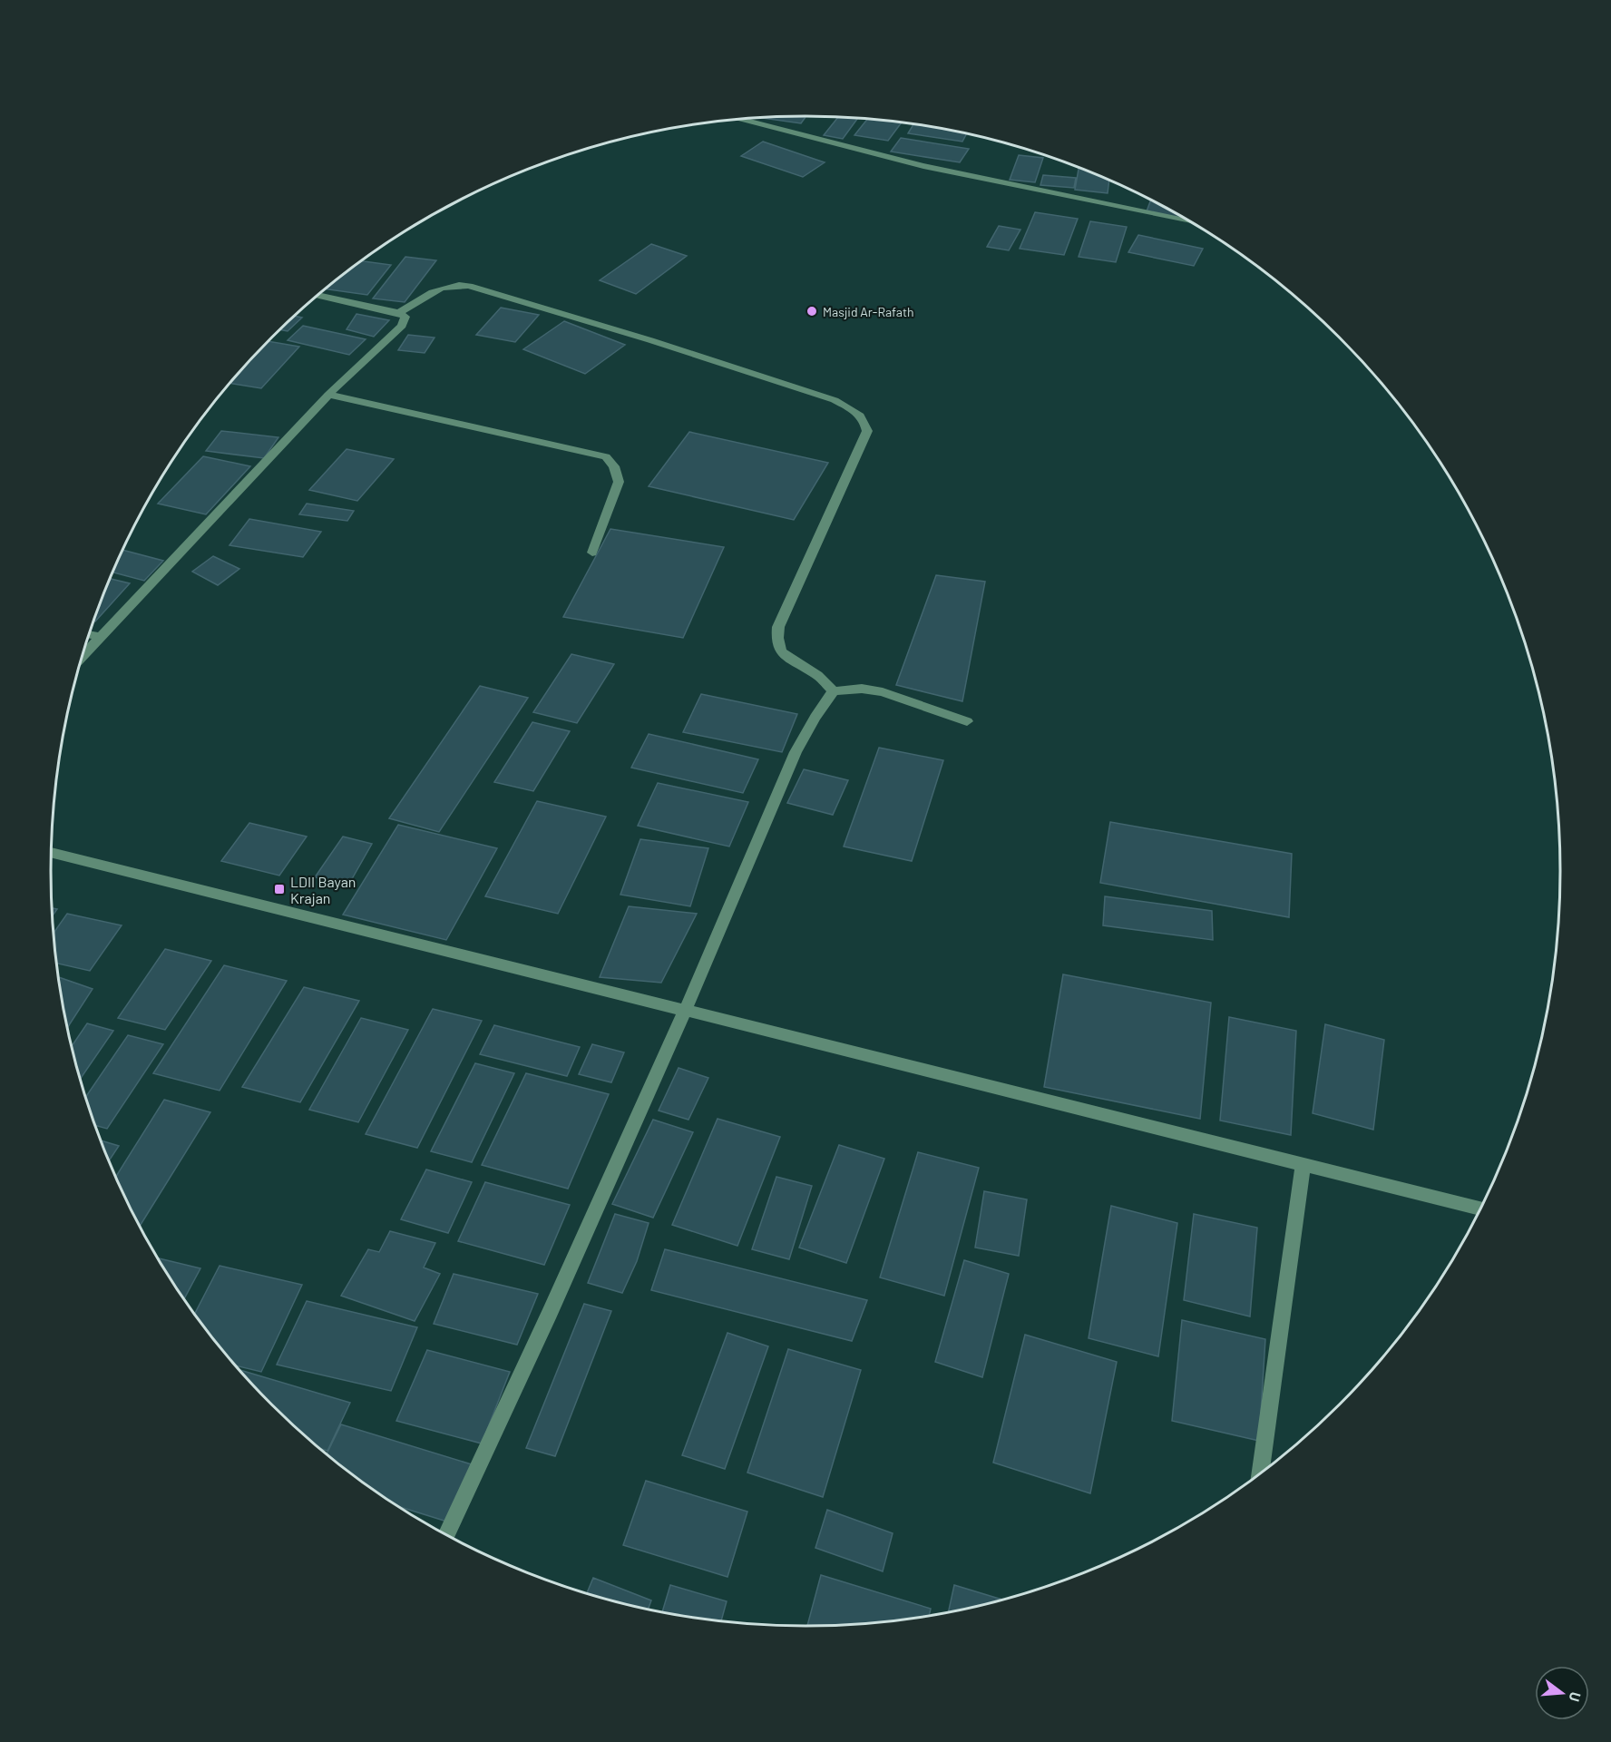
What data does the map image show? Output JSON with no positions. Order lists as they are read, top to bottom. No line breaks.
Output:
{"places":{"other":["Masjid Ar-Rafath"],"transit":["LDII Bayan Krajan"]},"north":"right"}
